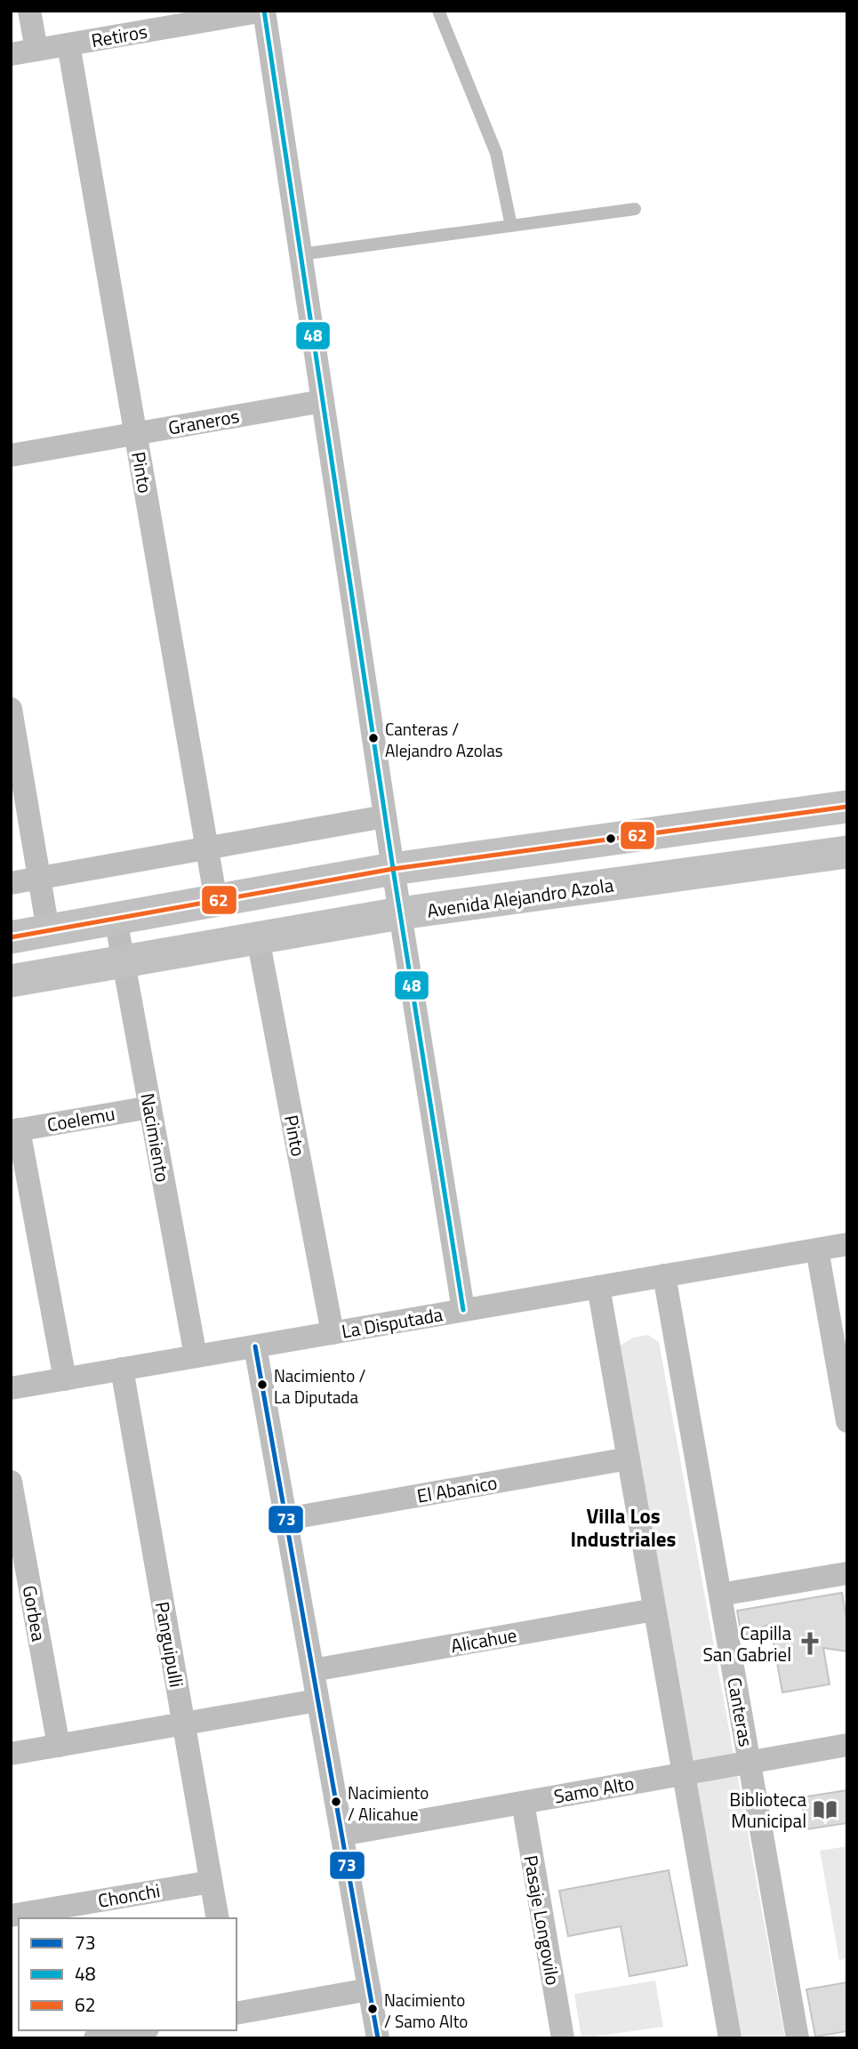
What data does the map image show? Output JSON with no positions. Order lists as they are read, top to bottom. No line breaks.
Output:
{"streets":{"main road":["Avenida Alejandro Azola"],"street":["Retiros","Graneros","Pinto","Coelemu","Nacimiento","La Disputada","El Abanico","Gorbea","Alicahue","Panguipulli","Canteras","Samo Alto","Chonchi","Pasaje Longovilo"]},"crossings":[["Retiros","Pinto"],["Graneros","Pinto"],["Pinto","Avenida Alejandro Azola"],["Pinto","La Disputada"],["Avenida Alejandro Azola","Nacimiento"],["Coelemu","Nacimiento"],["Nacimiento","La Disputada"],["La Disputada","Panguipulli"],["La Disputada","Canteras"],["Panguipulli","Chonchi"],["Canteras","Samo Alto"],["Samo Alto","Pasaje Longovilo"]],"districts":["Villa Los Industriales"],"places":{"other":["Canteras / Alejandro Azolas","Nacimiento / La Diputada","Nacimiento / Alicahue","Nacimiento / Samo Alto"],"church":["Capilla San Gabriel"],"library":["Biblioteca Municipal"]},"lines":["transit line 48","transit line 62","transit line 73"],"legend":["73","48","62"]}
